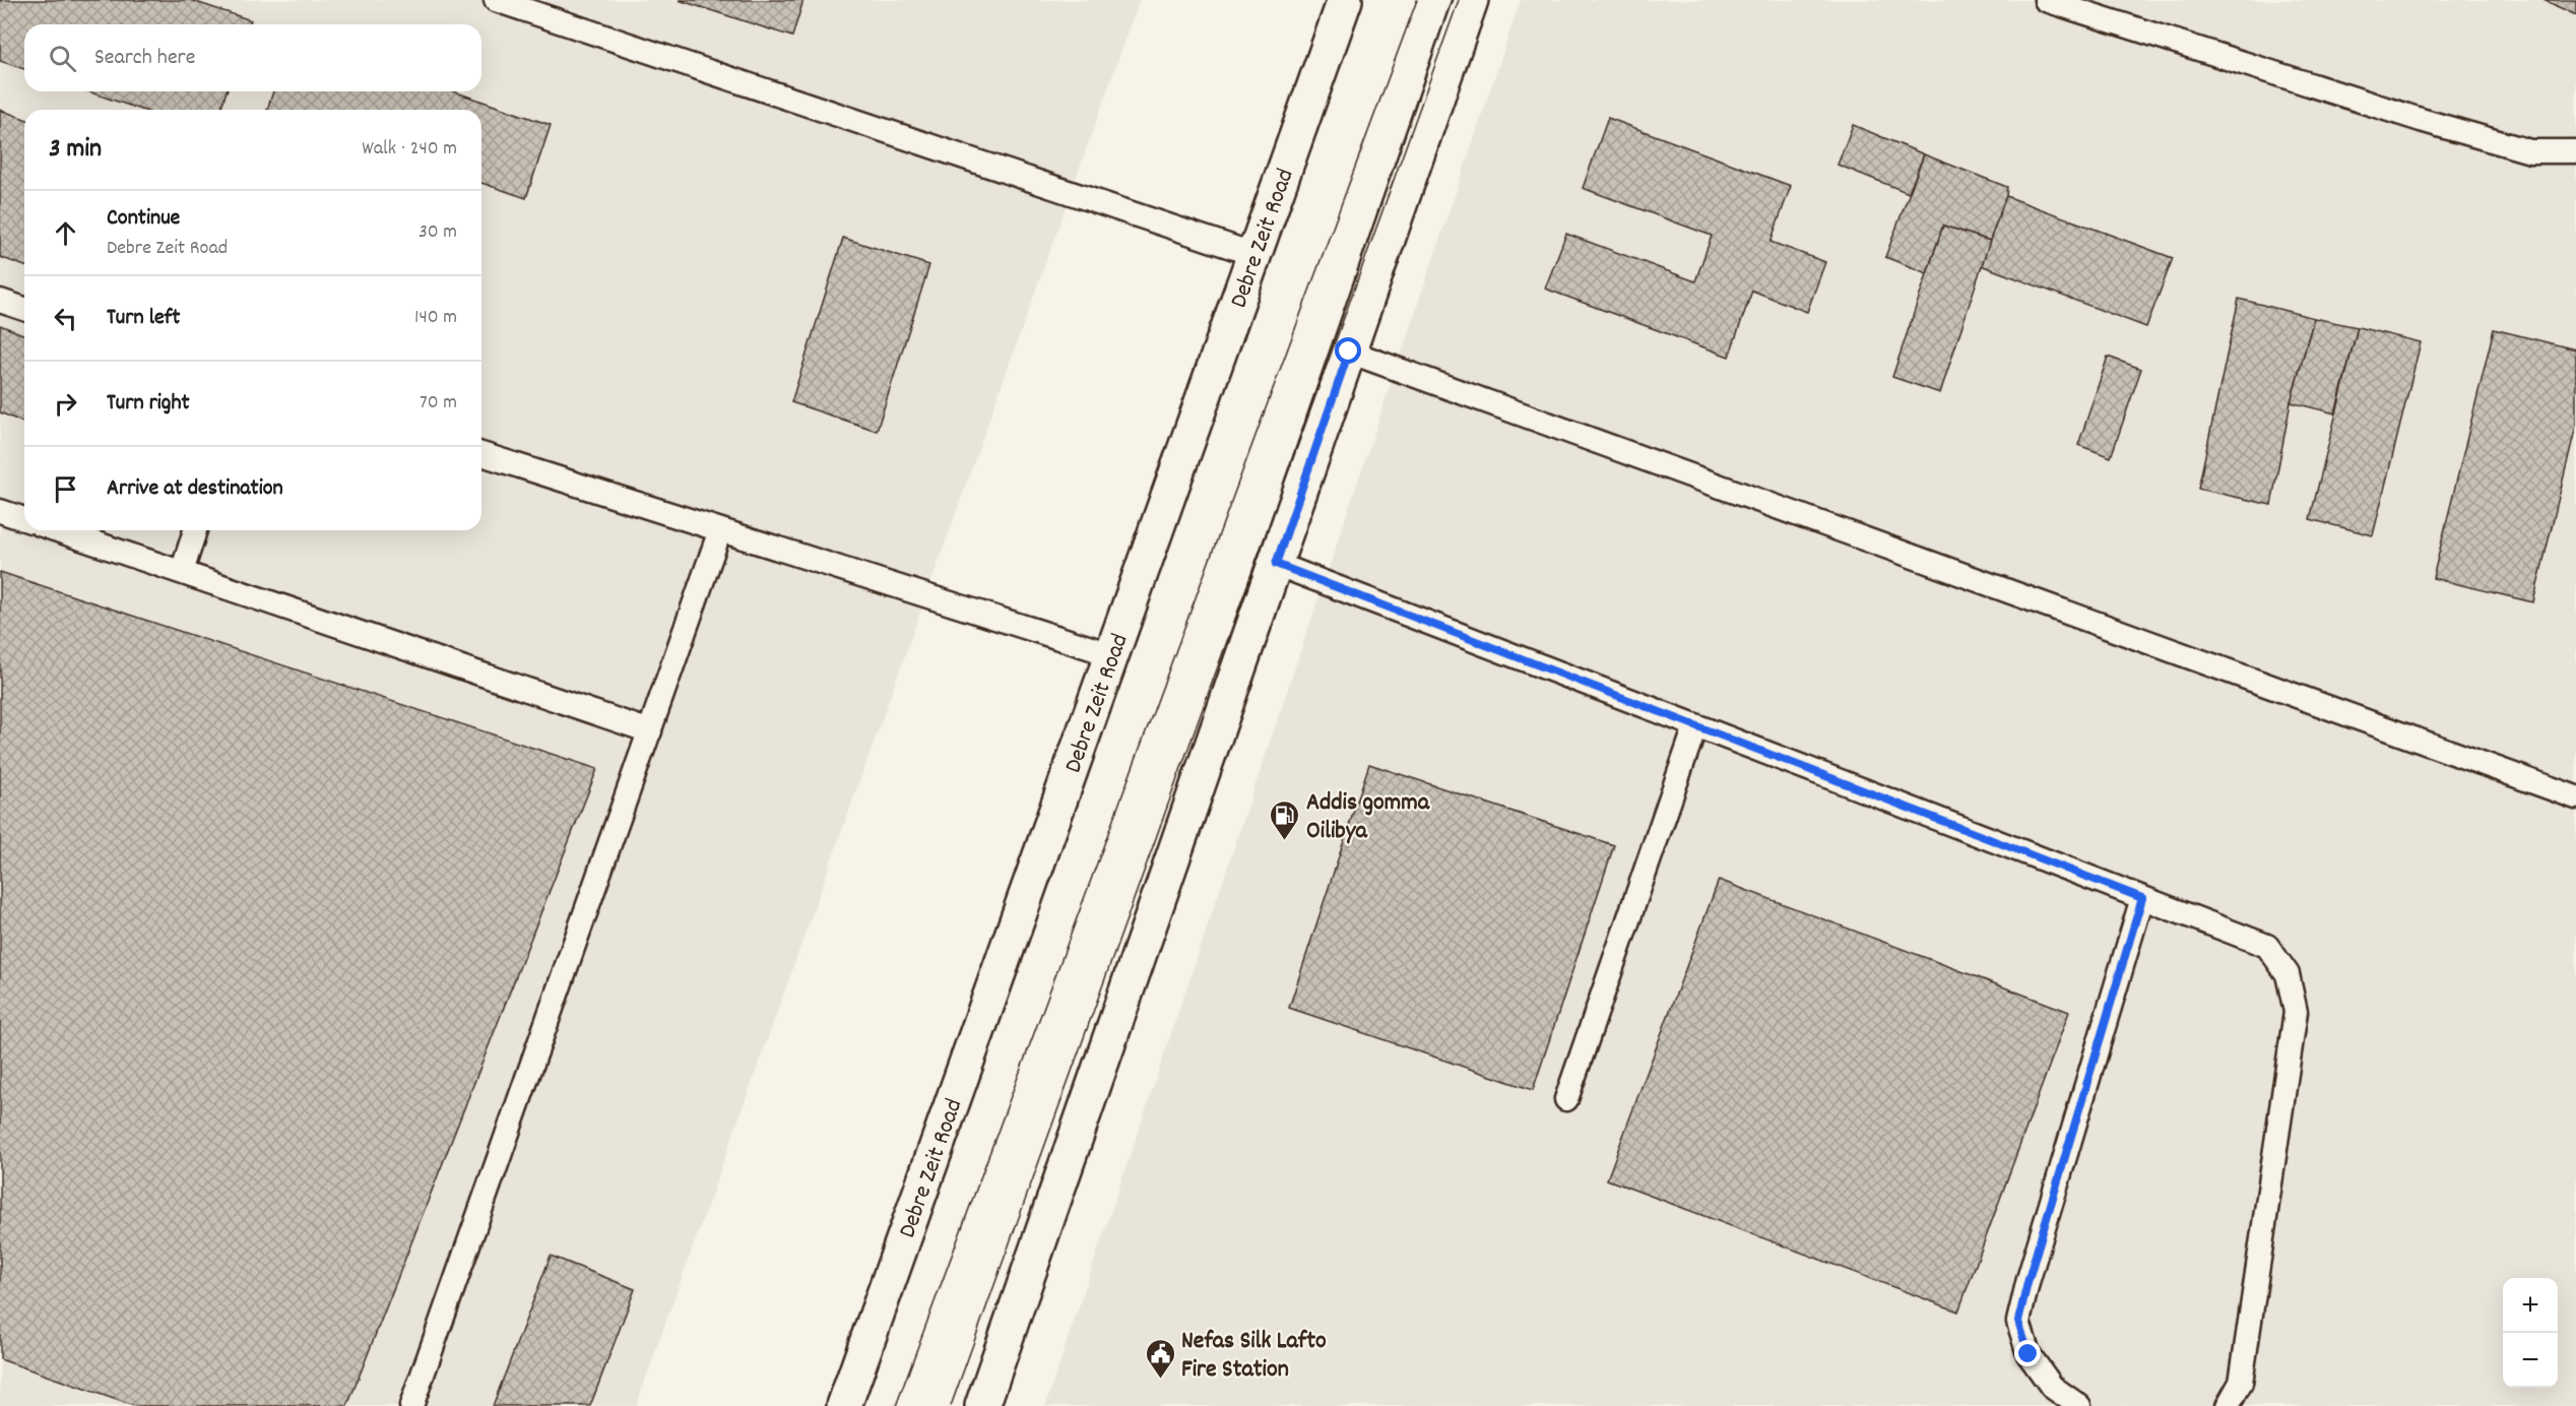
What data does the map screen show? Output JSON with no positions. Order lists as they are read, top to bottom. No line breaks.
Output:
{"streets":{"main road":["Debre Zeit Road"]},"places":{"fuel station":["Addis gomma Oilibya"],"public building":["Nefas Silk Lafto Fire Station"]},"page":{"search":"Search here","heading":["3 min","Walk · 240 m"],"list":[["Continue","Debre Zeit Road","30 m"],["Turn left","140 m"],["Turn right","70 m"],"Arrive at destination"],"map_buttons":["+","−"]}}
